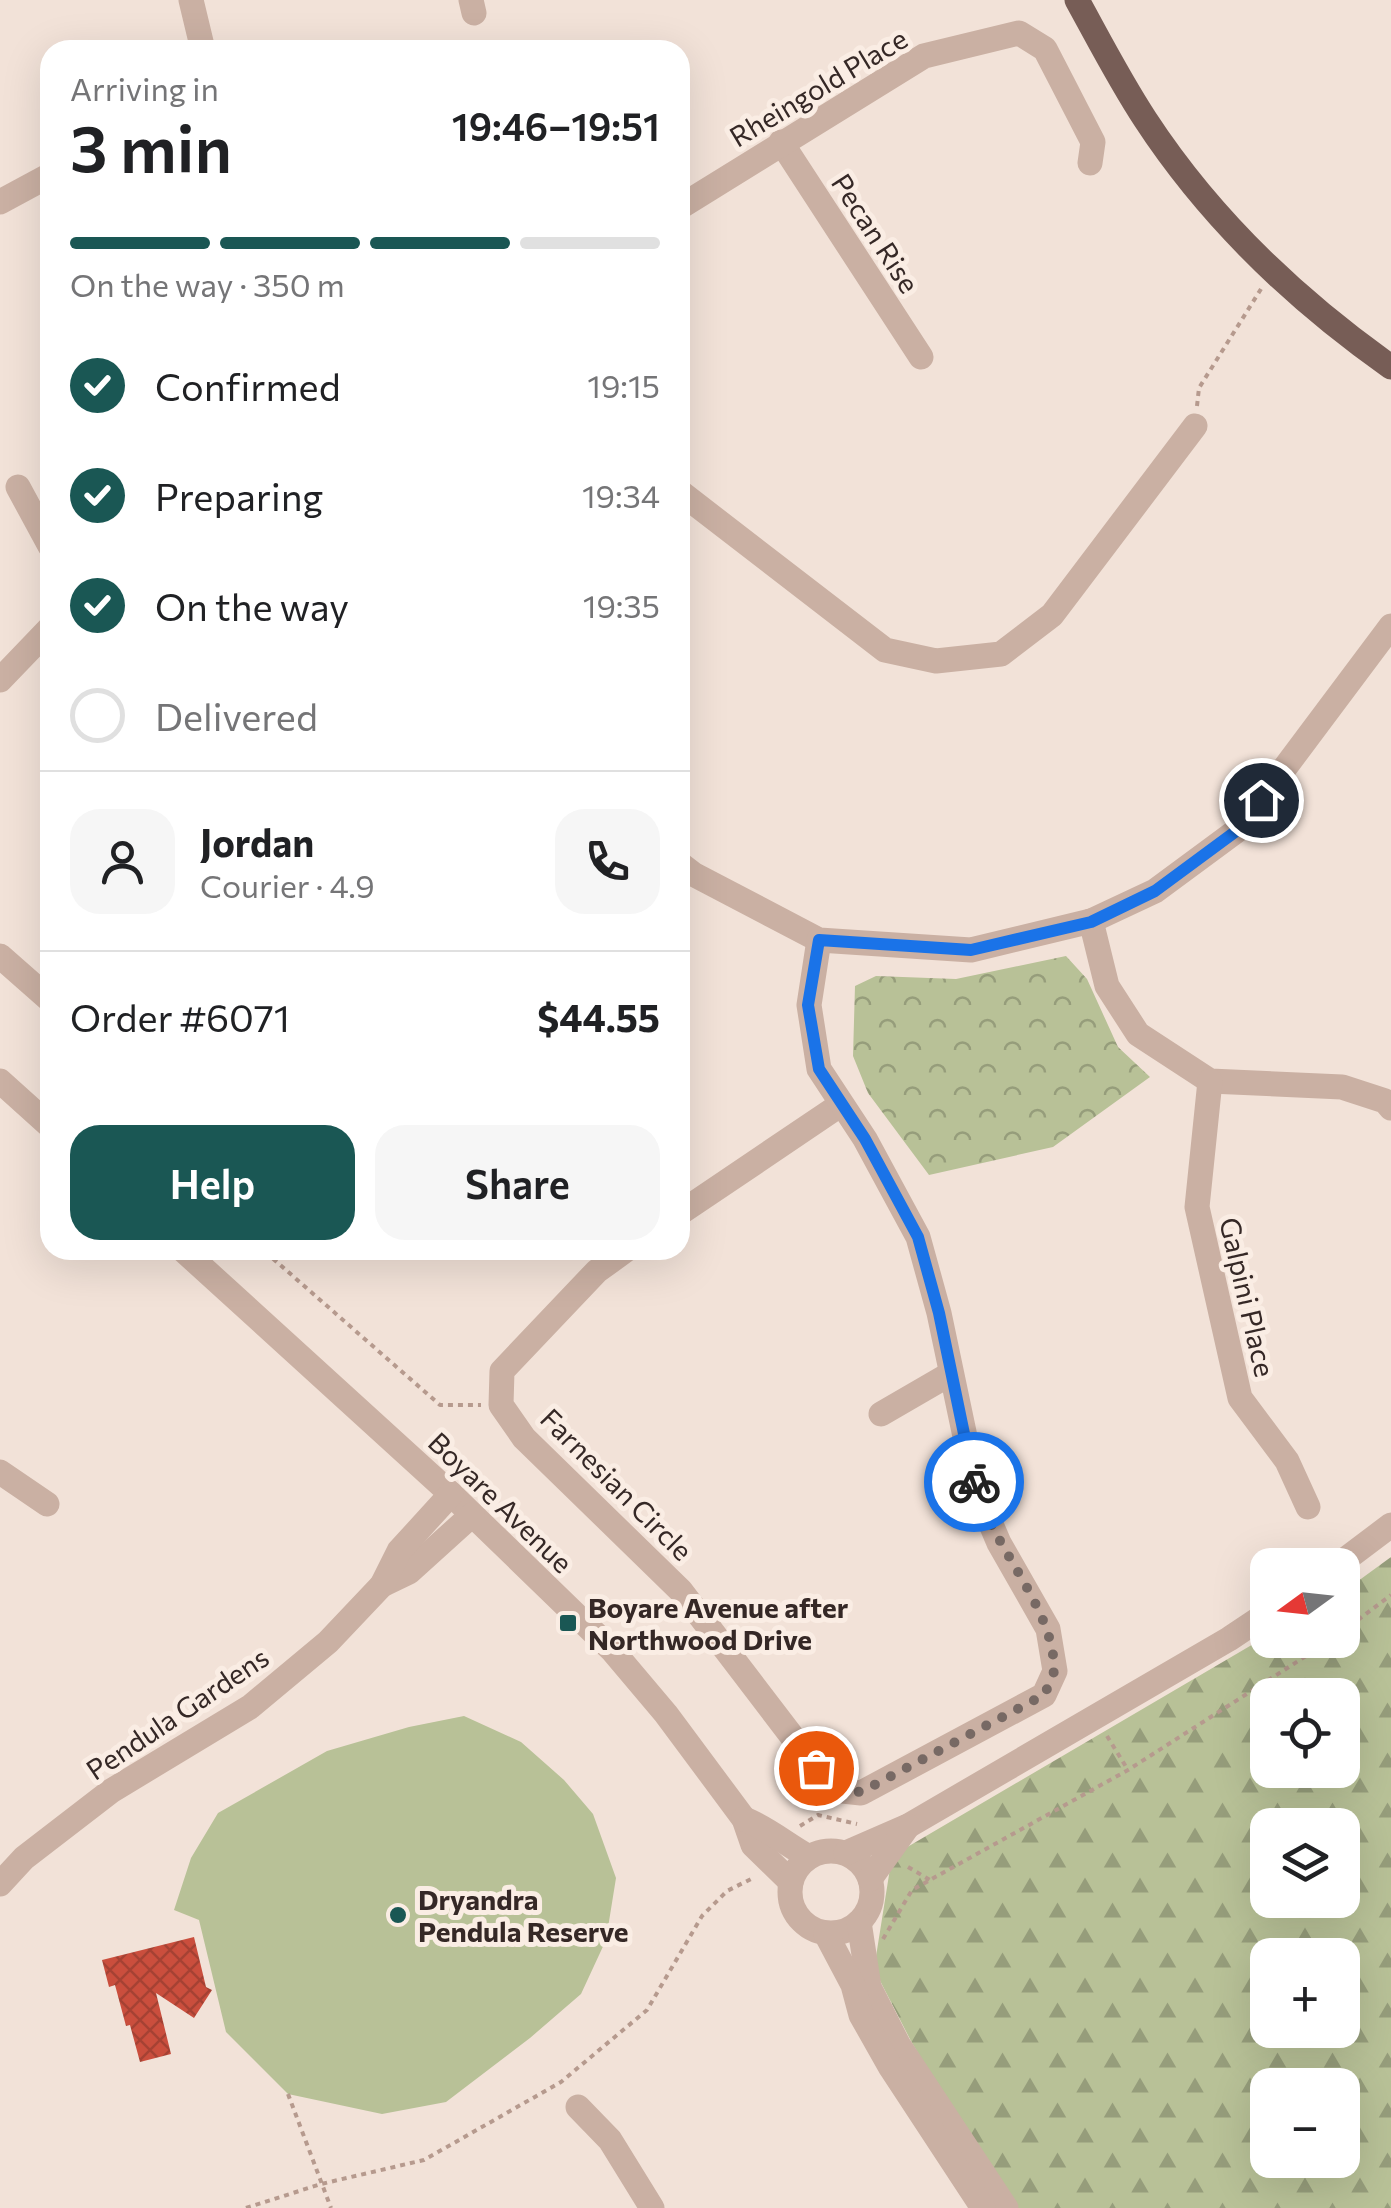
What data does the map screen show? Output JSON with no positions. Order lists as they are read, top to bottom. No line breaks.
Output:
{"streets":{"street":["Rheingold Place","Pecan Rise","Galpini Place","Farnesian Circle","Boyare Avenue","Pendula Gardens"]},"crossings":[["Rheingold Place","Pecan Rise"],["Boyare Avenue","Pendula Gardens"]],"places":{"transit":["Boyare Avenue after Northwood Drive"],"other":["Dryandra Pendula Reserve"]},"north":"left","page":{"heading":["3 min","Arriving in","19:46–19:51"],"panel":["Jordan","Courier · 4.9","Order #6071","$44.55"],"bar":"On the way · 350 m","list":[["Confirmed","19:15"],["Preparing","19:34"],["On the way","19:35"],"Delivered"],"buttons":["Help","Share"],"map_buttons":["+","−"]}}
